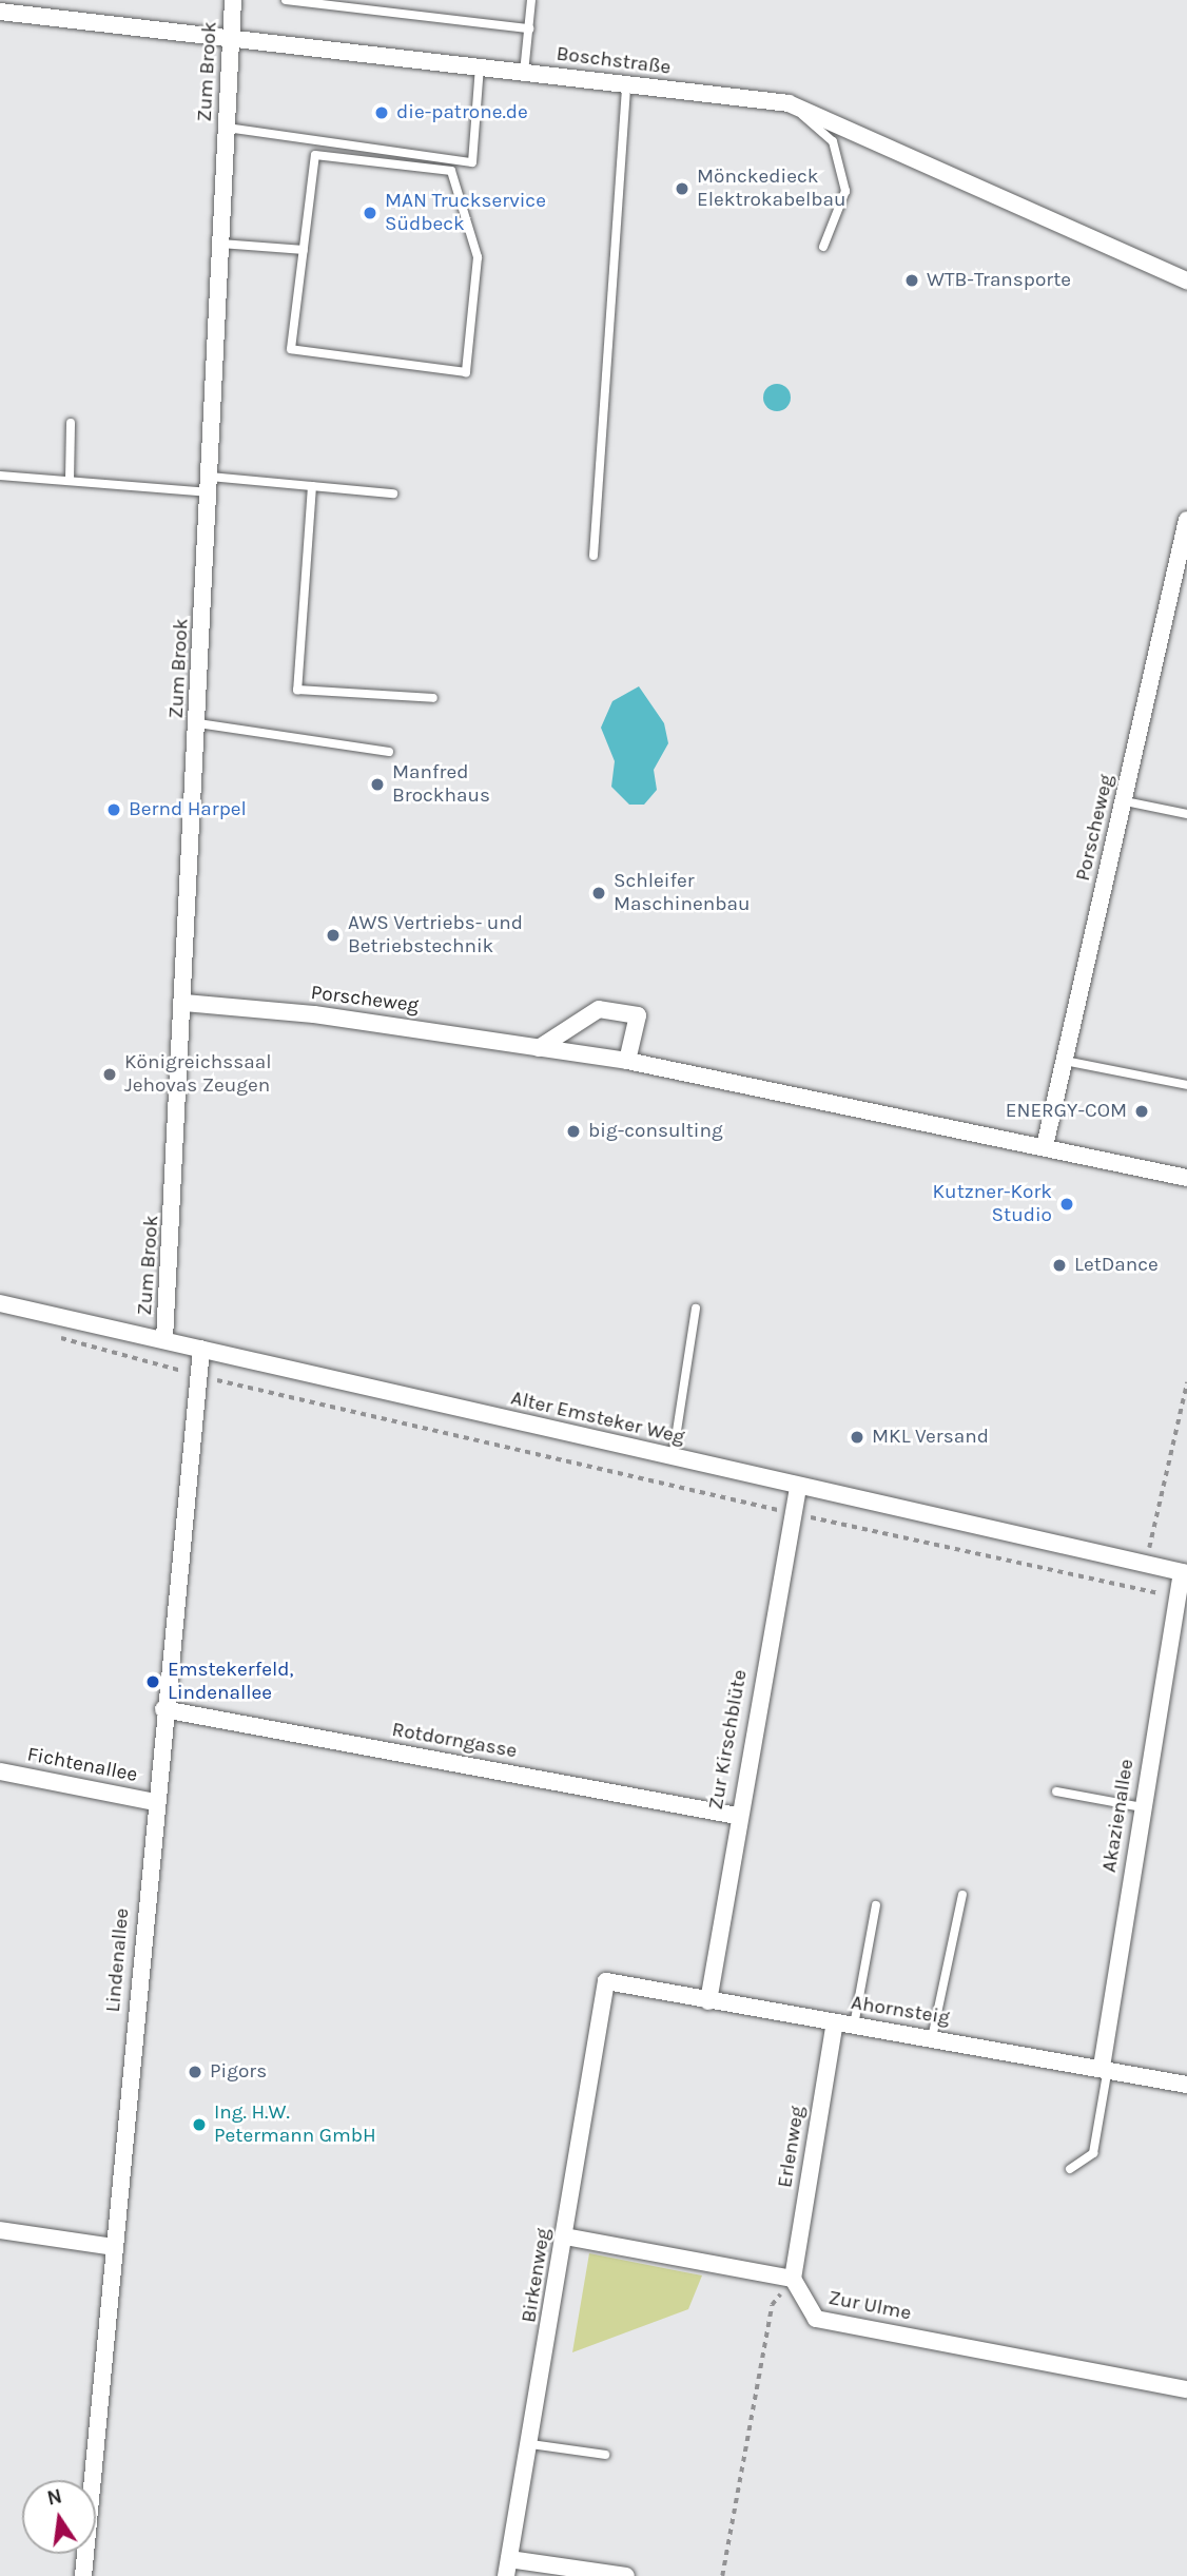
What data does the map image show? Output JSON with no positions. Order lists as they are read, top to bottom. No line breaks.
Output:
{"streets":{"street":["Boschstraße","Zum Brook","Porscheweg","Alter Emsteker Weg","Zur Kirschblüte","Rotdorngasse","Fichtenallee","Akazienallee","Lindenallee","Ahornsteig","Erlenweg","Birkenweg","Zur Ulme"]},"crossings":[["Boschstraße","Zum Brook"],["Zum Brook","Porscheweg"],["Zum Brook","Alter Emsteker Weg"],["Alter Emsteker Weg","Zur Kirschblüte"],["Alter Emsteker Weg","Akazienallee"],["Alter Emsteker Weg","Lindenallee"],["Zur Kirschblüte","Rotdorngasse"],["Zur Kirschblüte","Ahornsteig"],["Rotdorngasse","Lindenallee"],["Fichtenallee","Lindenallee"],["Akazienallee","Ahornsteig"],["Ahornsteig","Erlenweg"],["Ahornsteig","Birkenweg"],["Erlenweg","Zur Ulme"]],"places":["die-patrone.de","Mönckedieck Elektrokabelbau","MAN Truckservice Südbeck","WTB-Transporte","Manfred Brockhaus","Bernd Harpel","Schleifer Maschinenbau","AWS Vertriebs- und Betriebstechnik","Königreichssaal Jehovas Zeugen","ENERGY-COM","big-consulting","Kutzner-Kork Studio","LetDance","MKL Versand","Emstekerfeld, Lindenallee","Pigors","Ing. H.W. Petermann GmbH"],"north":"top"}
